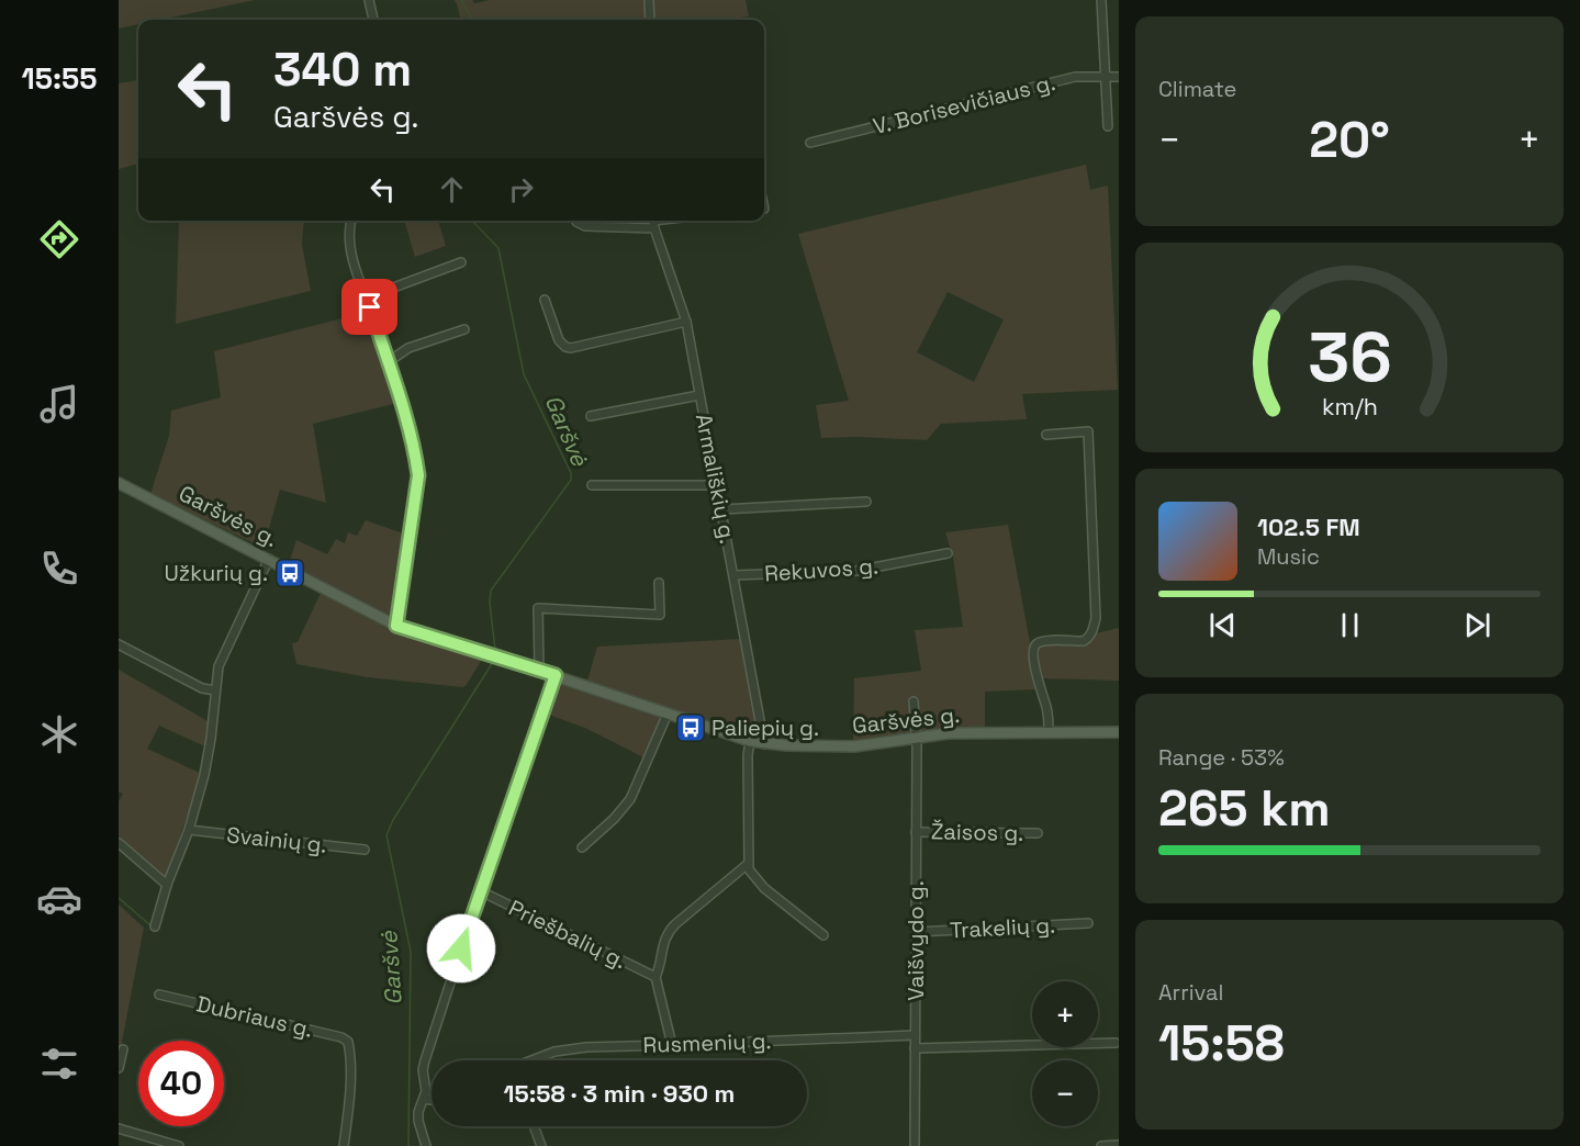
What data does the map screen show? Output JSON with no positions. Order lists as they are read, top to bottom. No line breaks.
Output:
{"streets":{"main road":["Garšvės g."],"street":["V. Borisevičiaus g.","Armališkių g.","Rekuvos g.","Žaisos g.","Svainių g.","Trakelių g.","Priešbalių g.","Vaišvydo g.","Dubriaus g.","Rusmenių g."]},"crossings":[["Armališkių g.","Garšvės g."],["Armališkių g.","Rekuvos g."],["Garšvės g.","Vaišvydo g."],["Žaisos g.","Vaišvydo g."],["Trakelių g.","Vaišvydo g."],["Vaišvydo g.","Rusmenių g."]],"water":["Garšvė"],"places":{"bus stop":["Užkurių g.","Paliepių g."]},"page":{"tabs":"15:55","tile":["Climate",["Range · 53%","265 km"],["Arrival","15:58"]],"turn":["340 m","Garšvės g."],"heat":["−","20°","+"],"song":["102.5 FM","Music"],"map_buttons":["+","−"],"limit":"40","trip":"15:58 · 3 min · 930 m","gauge":["36","km/h"]}}
